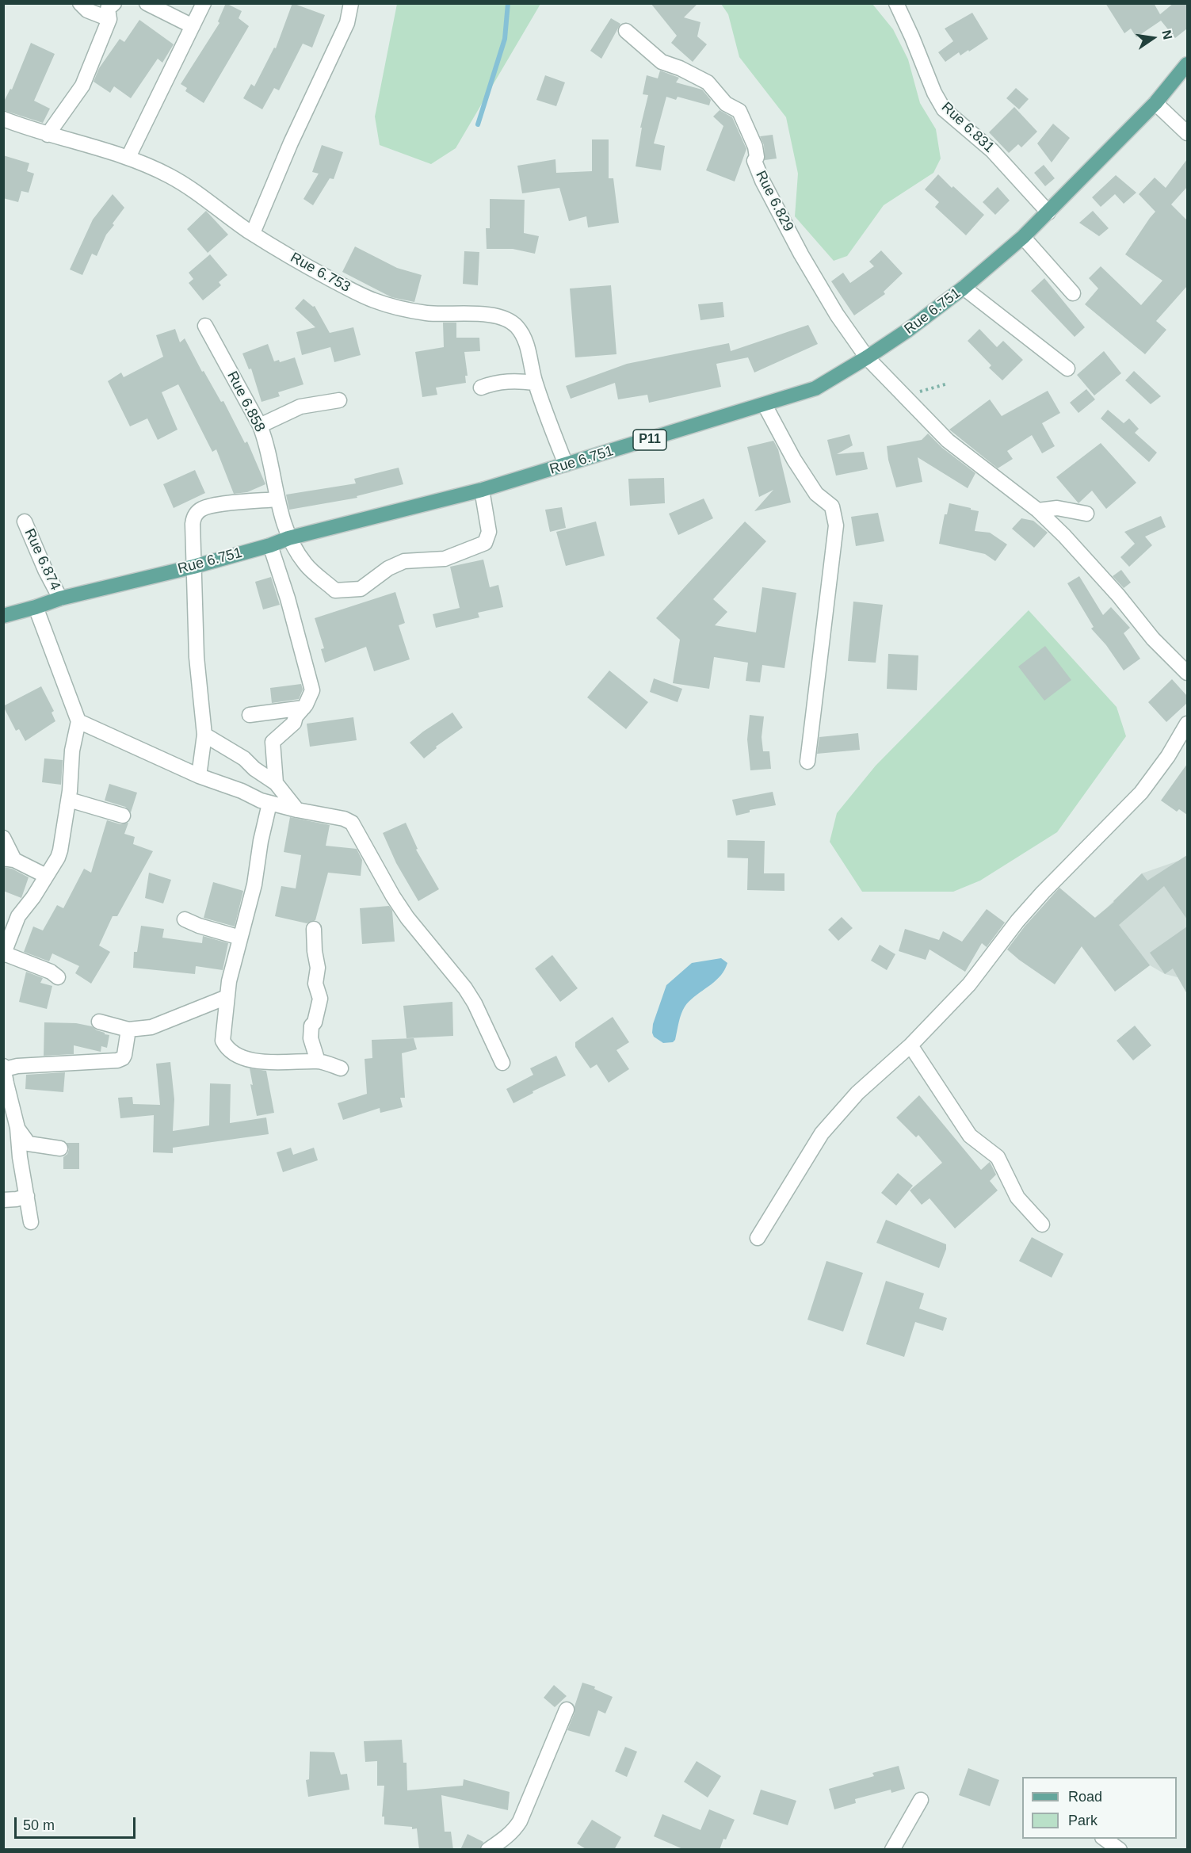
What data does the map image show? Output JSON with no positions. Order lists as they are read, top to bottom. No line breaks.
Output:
{"streets":{"main road":["Rue 6.751","P11"],"street":["Rue 6.831","Rue 6.829","Rue 6.753","Rue 6.858","Rue 6.874"]},"crossings":[["Rue 6.831","Rue 6.751"],["Rue 6.829","Rue 6.751"],["Rue 6.753","Rue 6.751"],["Rue 6.751","Rue 6.858"],["Rue 6.751","Rue 6.874"]],"legend":["Road","Park"],"scale_bar":"50 m","north":"right"}
